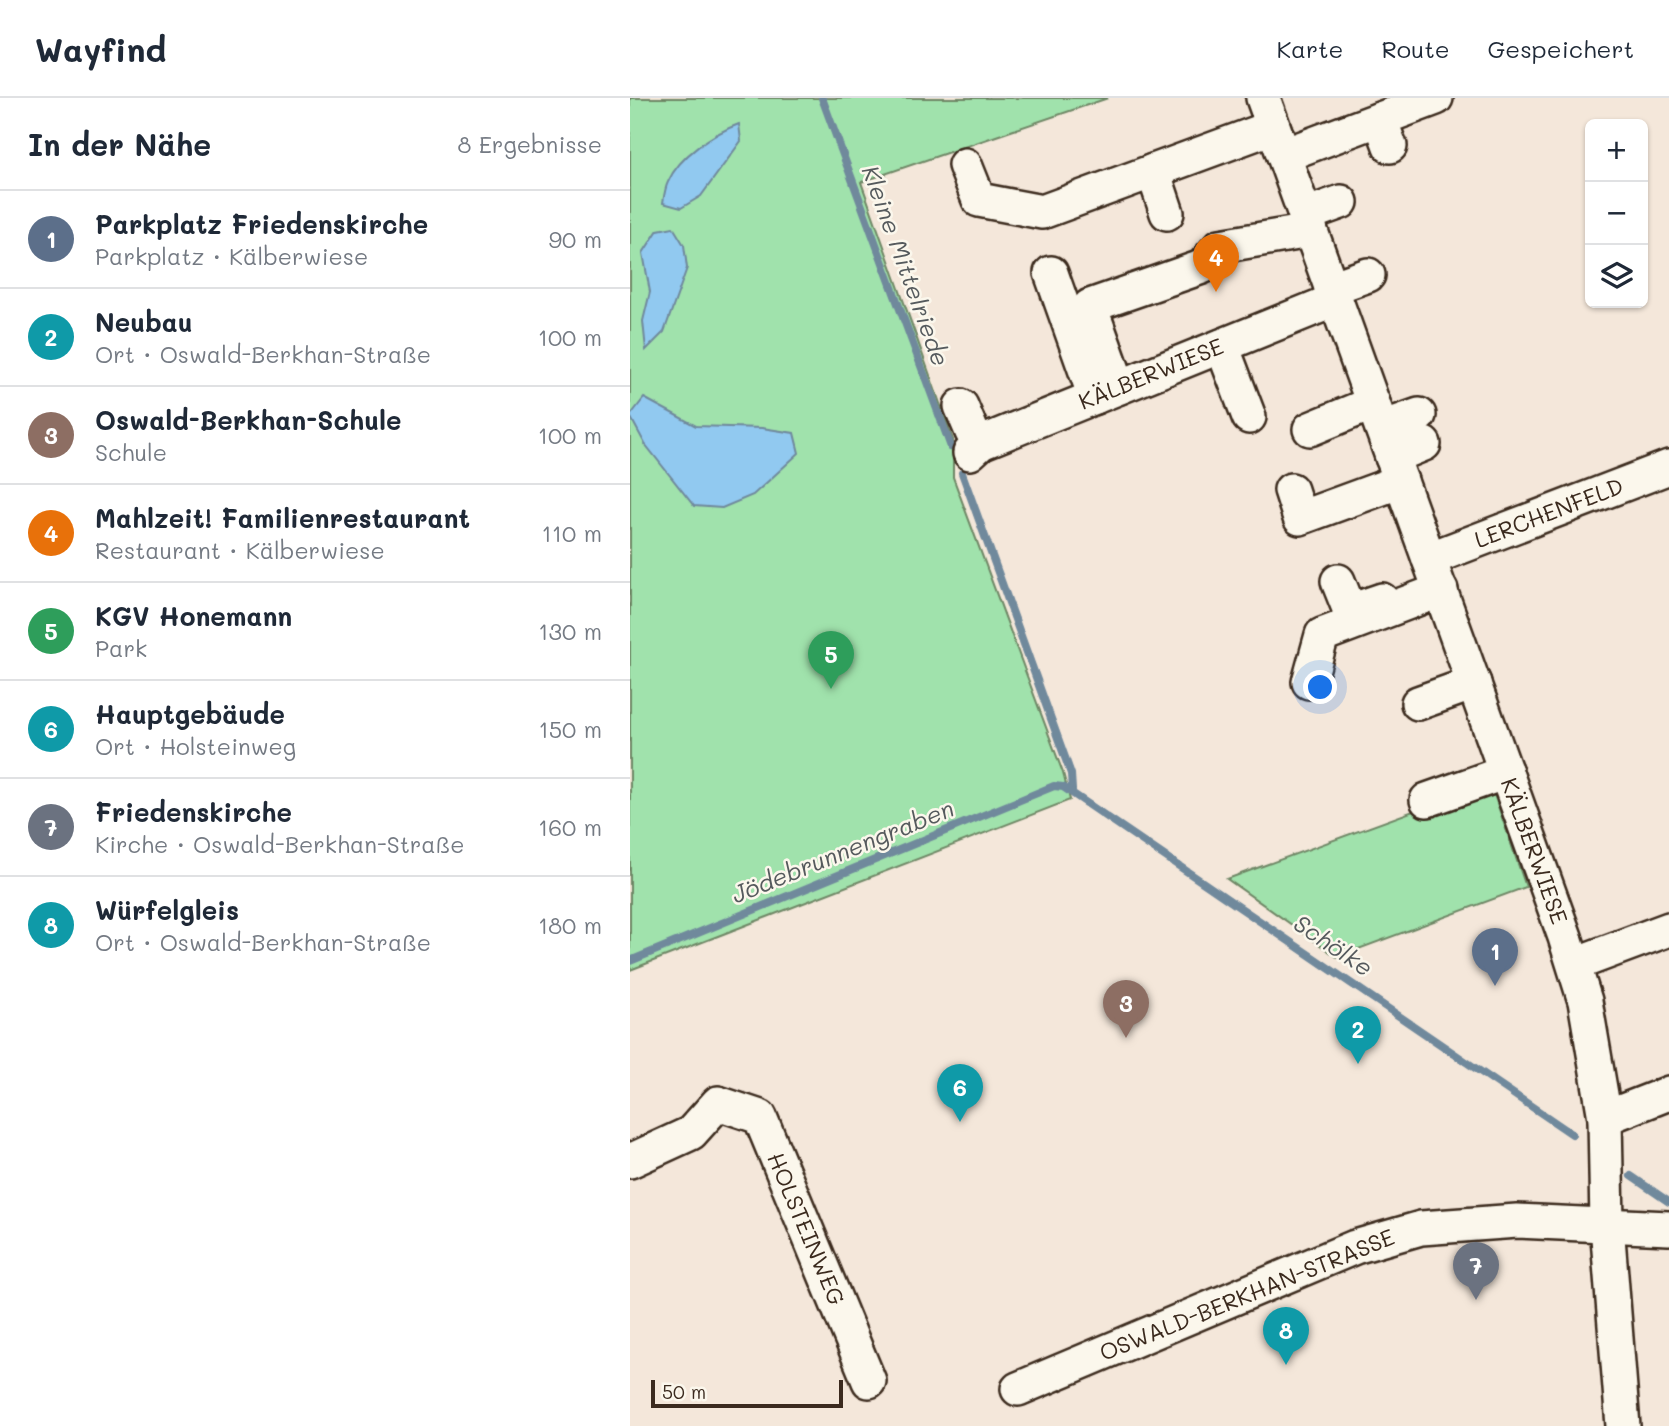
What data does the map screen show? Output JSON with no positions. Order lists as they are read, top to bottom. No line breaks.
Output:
{"streets":{"street":["KÄLBERWIESE","LERCHENFELD","HOLSTEINWEG","OSWALD-BERKHAN-STRASSE"]},"crossings":[["KÄLBERWIESE","LERCHENFELD"],["KÄLBERWIESE","OSWALD-BERKHAN-STRASSE"]],"water":["Kleine Mittelriede","Jödebrunnengraben","Schölke"],"scale_bar":"50 m","page":{"header":"Wayfind","nav":["Karte","Route","Gespeichert"],"heading":["In der Nähe","8 Ergebnisse"],"map_buttons":["+","−"],"list":[{"mark":"1","name":"Parkplatz Friedenskirche","note":"Parkplatz · Kälberwiese","value":"90 m"},{"mark":"2","name":"Neubau","note":"Ort · Oswald-Berkhan-Straße","value":"100 m"},{"mark":"3","name":"Oswald-Berkhan-Schule","note":"Schule","value":"100 m"},{"mark":"4","name":"Mahlzeit! Familienrestaurant","note":"Restaurant · Kälberwiese","value":"110 m"},{"mark":"5","name":"KGV Honemann","note":"Park","value":"130 m"},{"mark":"6","name":"Hauptgebäude","note":"Ort · Holsteinweg","value":"150 m"},{"mark":"7","name":"Friedenskirche","note":"Kirche · Oswald-Berkhan-Straße","value":"160 m"},{"mark":"8","name":"Würfelgleis","note":"Ort · Oswald-Berkhan-Straße","value":"180 m"}],"pins":["4","5","1","3","2","6","7","8"],"scale":"50 m"}}
